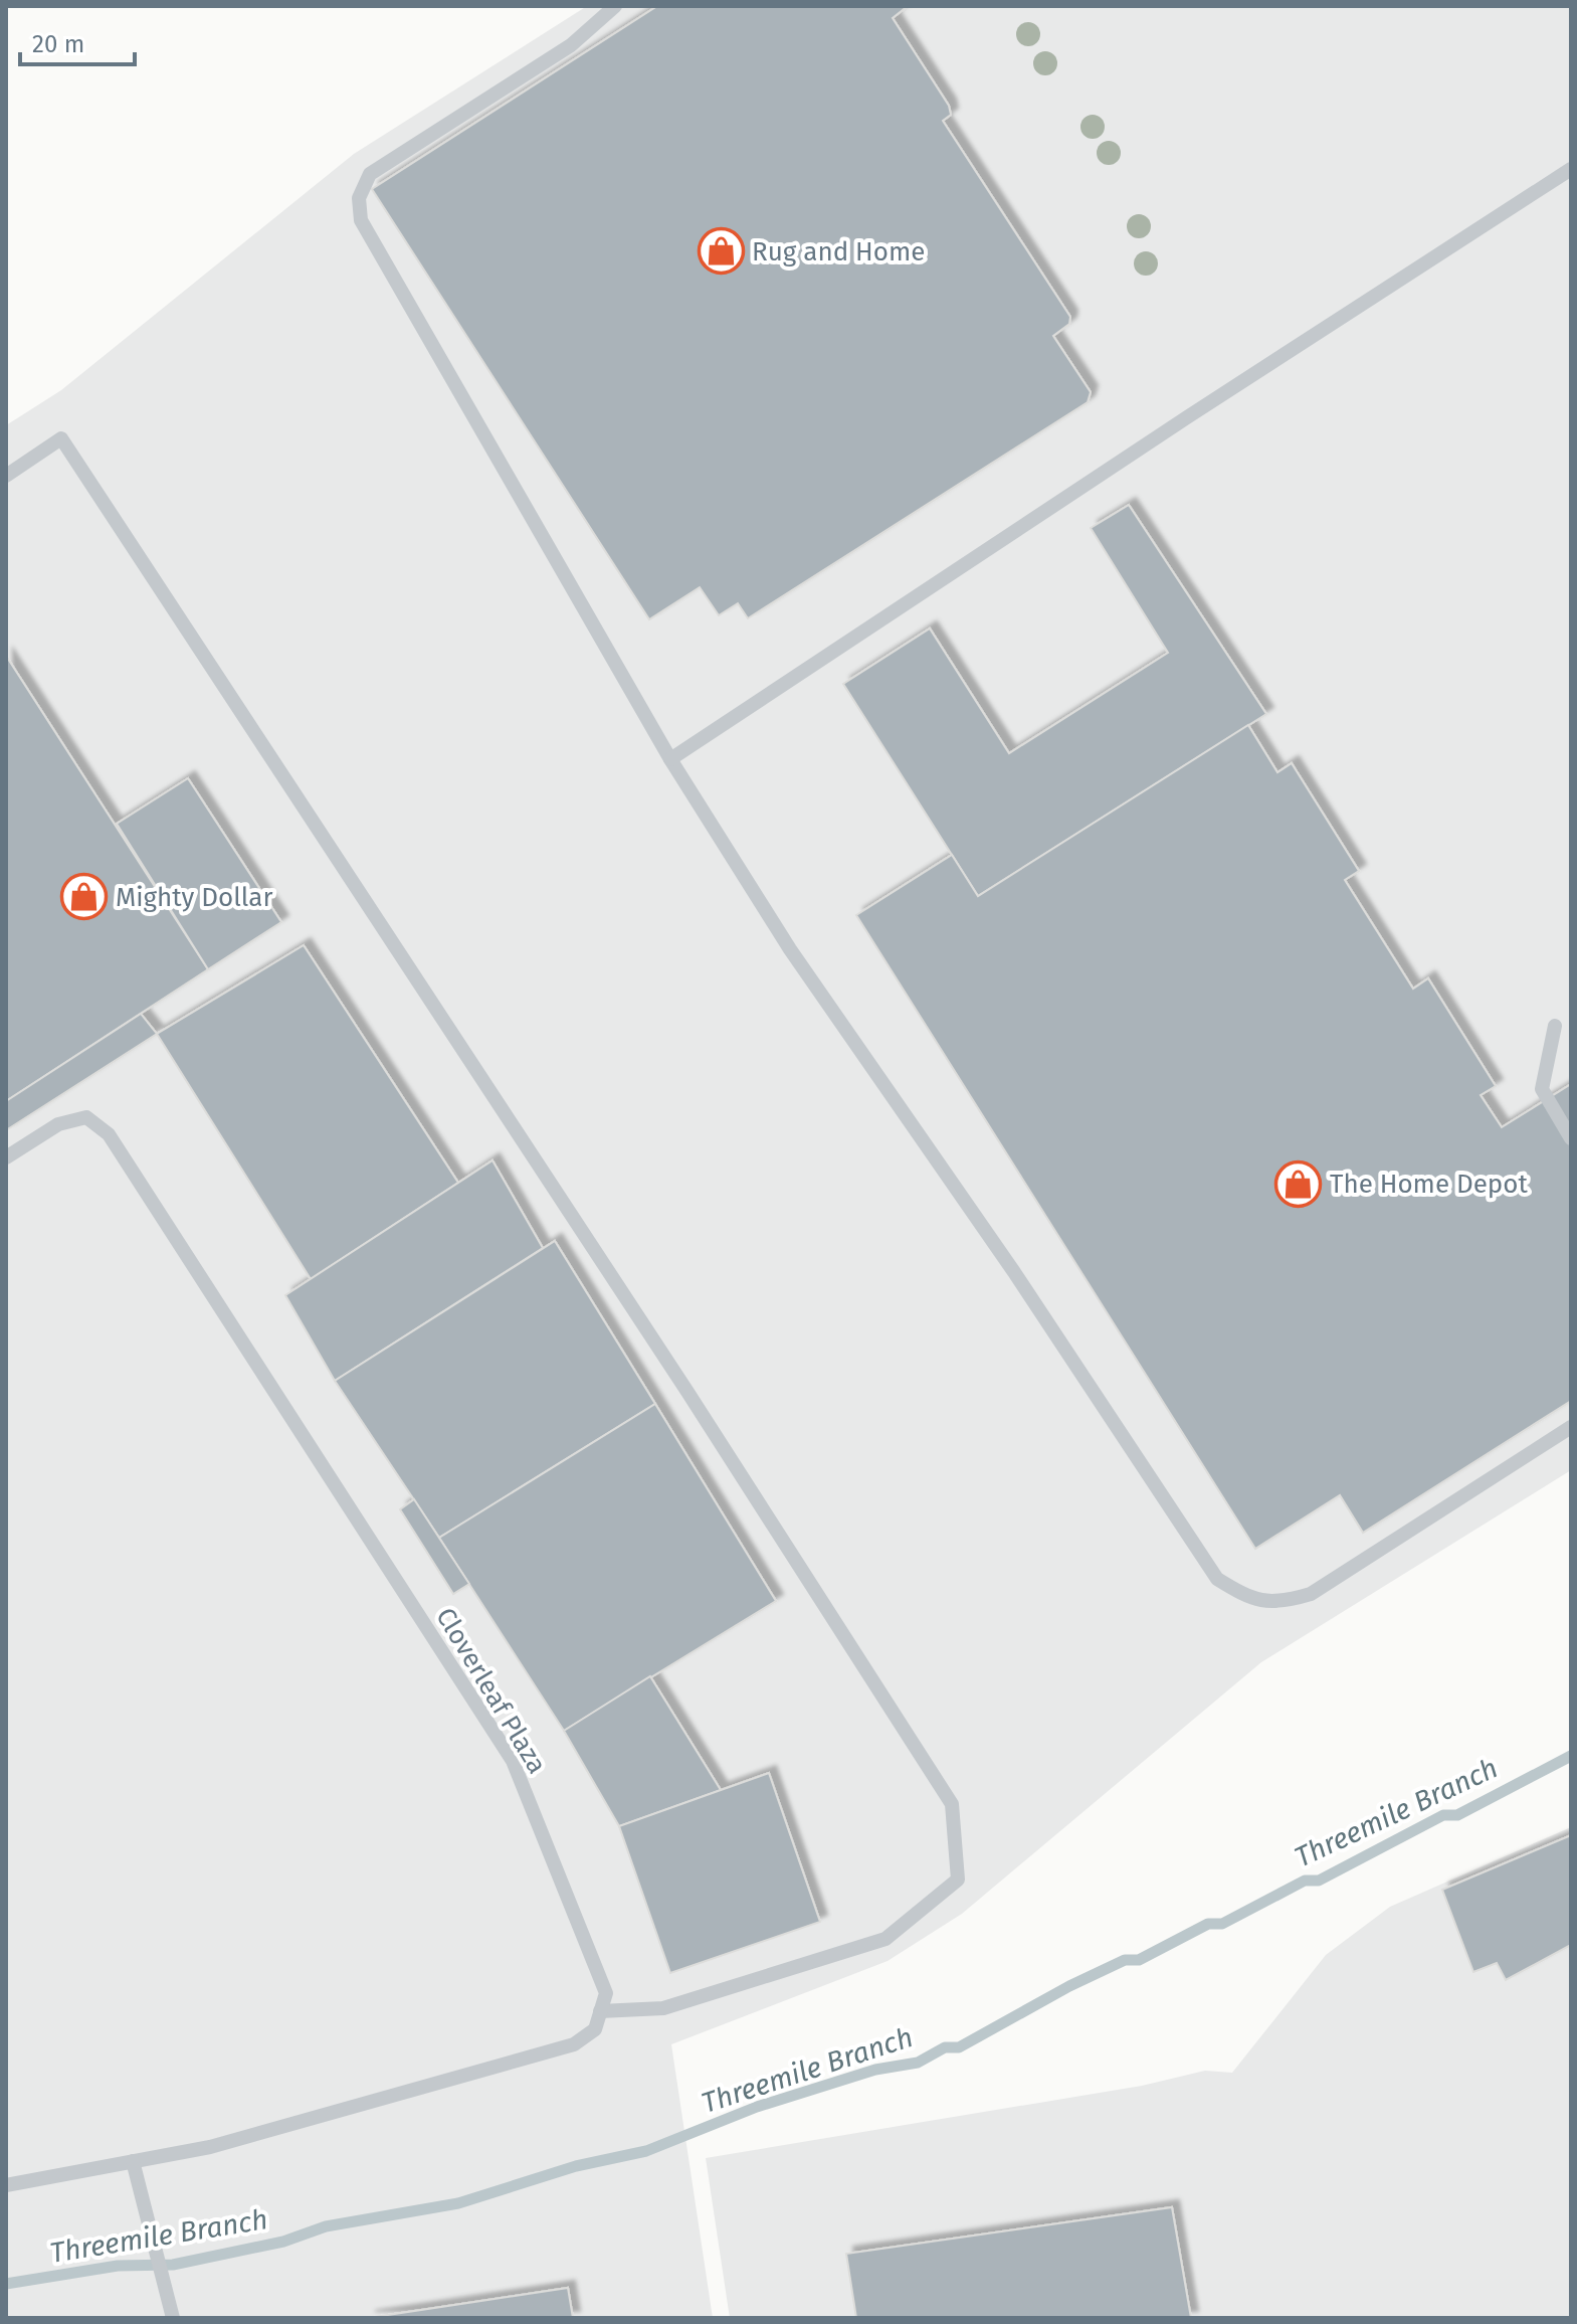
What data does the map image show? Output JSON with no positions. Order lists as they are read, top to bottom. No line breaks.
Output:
{"streets":{"lane":["Cloverleaf Plaza"]},"water":["Threemile Branch"],"places":{"shop":["Rug and Home","Mighty Dollar","The Home Depot"]},"scale_bar":"20 m"}
